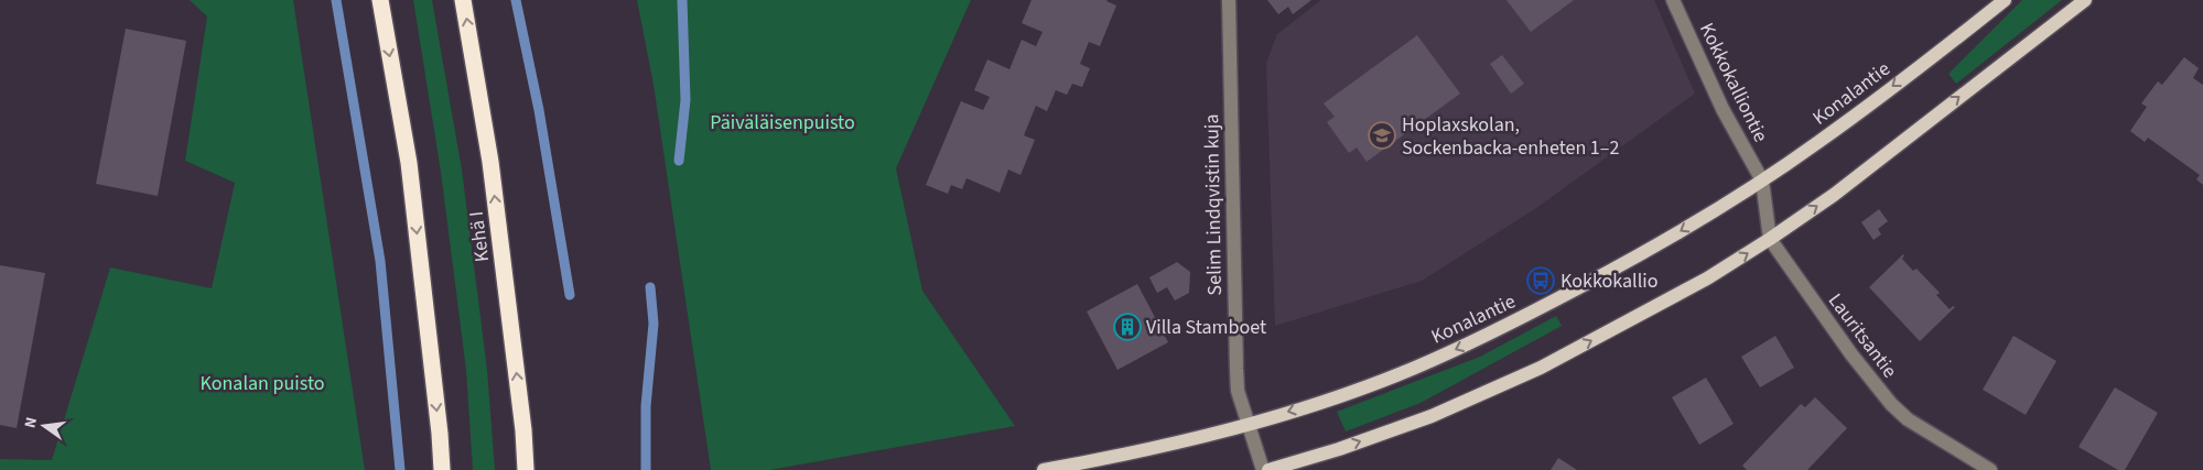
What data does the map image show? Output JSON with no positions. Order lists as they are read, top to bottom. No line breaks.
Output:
{"streets":{"highway":["Kehä I"],"main road":["Konalantie"],"street":["Kokkokalliontie","Selim Lindqvistin kuja","Lauritsantie"]},"crossings":[["Kokkokalliontie","Konalantie"],["Kokkokalliontie","Lauritsantie"],["Konalantie","Selim Lindqvistin kuja"],["Konalantie","Lauritsantie"]],"parks":["Päiväläisenpuisto","Konalan puisto"],"places":{"school or university":["Hoplaxskolan, Sockenbacka-enheten 1–2"],"bus stop":["Kokkokallio"],"building":["Villa Stamboet"]},"north":"left"}
